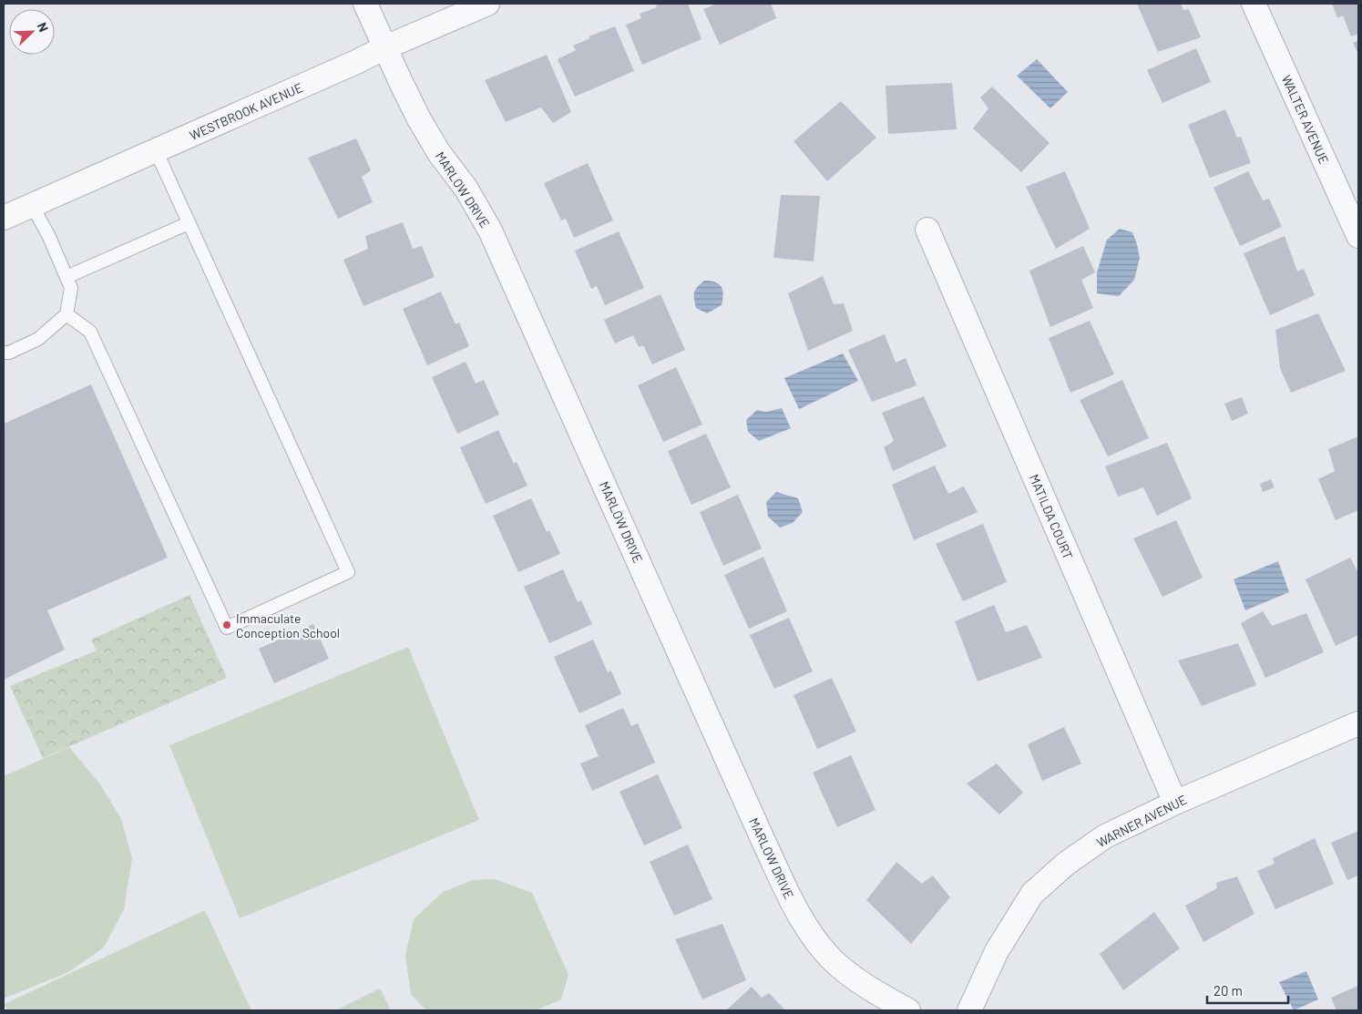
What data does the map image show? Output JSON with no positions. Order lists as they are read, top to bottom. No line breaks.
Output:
{"streets":{"street":["WESTBROOK AVENUE","WALTER AVENUE","MARLOW DRIVE","MATILDA COURT","WARNER AVENUE"]},"crossings":[["WESTBROOK AVENUE","MARLOW DRIVE"],["MATILDA COURT","WARNER AVENUE"]],"places":["Immaculate Conception School"],"scale_bar":"20 m","north":"top right"}
